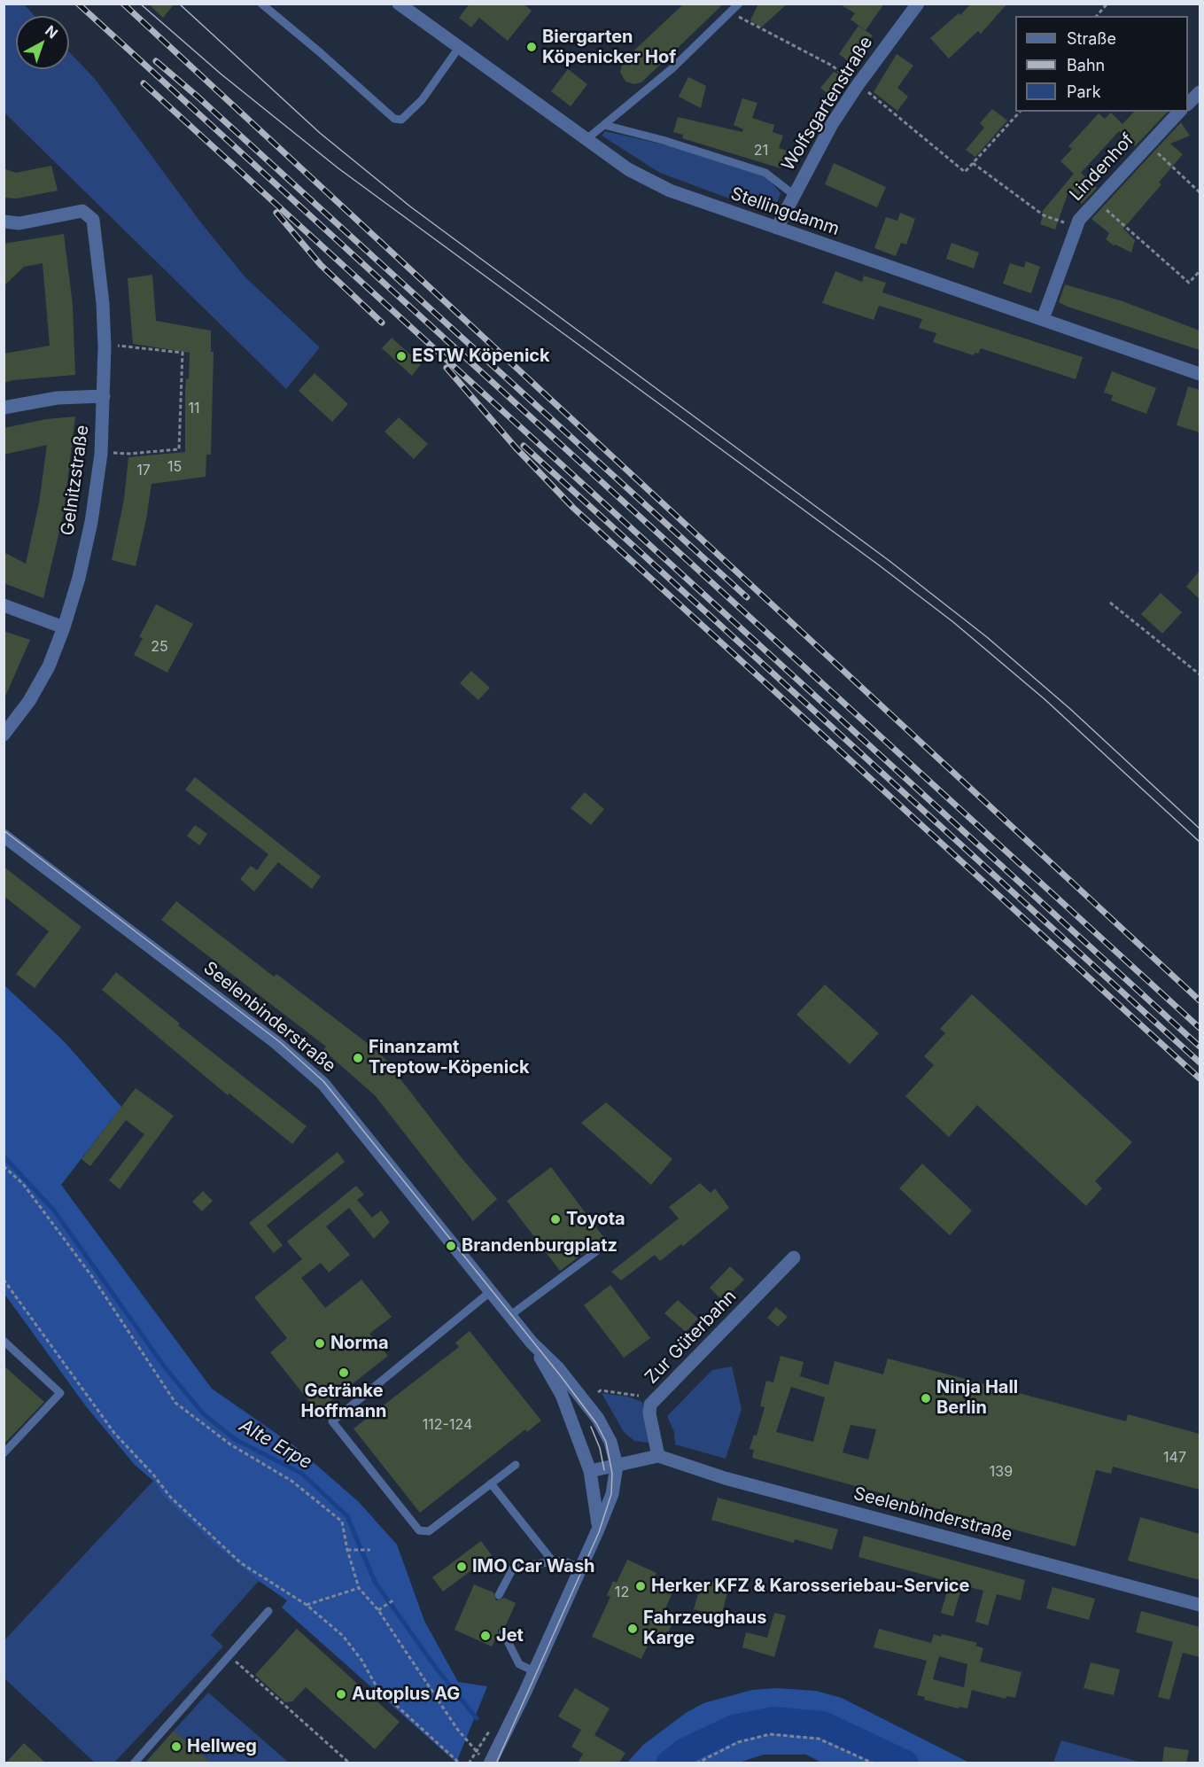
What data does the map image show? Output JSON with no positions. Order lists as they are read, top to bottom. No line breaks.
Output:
{"streets":{"street":["Wolfsgartenstraße","Lindenhof","Stellingdamm","Gelnitzstraße","Seelenbinderstraße","Zur Güterbahn"]},"crossings":[["Wolfsgartenstraße","Stellingdamm"],["Lindenhof","Stellingdamm"],["Seelenbinderstraße","Zur Güterbahn"]],"water":["Alte Erpe"],"places":["Biergarten Köpenicker Hof","ESTW Köpenick","Finanzamt Treptow-Köpenick","Toyota","Brandenburgplatz","Norma","Getränke Hoffmann","Ninja Hall Berlin","IMO Car Wash","Herker KFZ & Karosseriebau-Service","Fahrzeughaus Karge","Jet","Autoplus AG","Hellweg"],"house_numbers":["21","11","15","17","25","112-124","147","139","12"],"legend":["Straße","Bahn","Park"],"north":"top right"}
